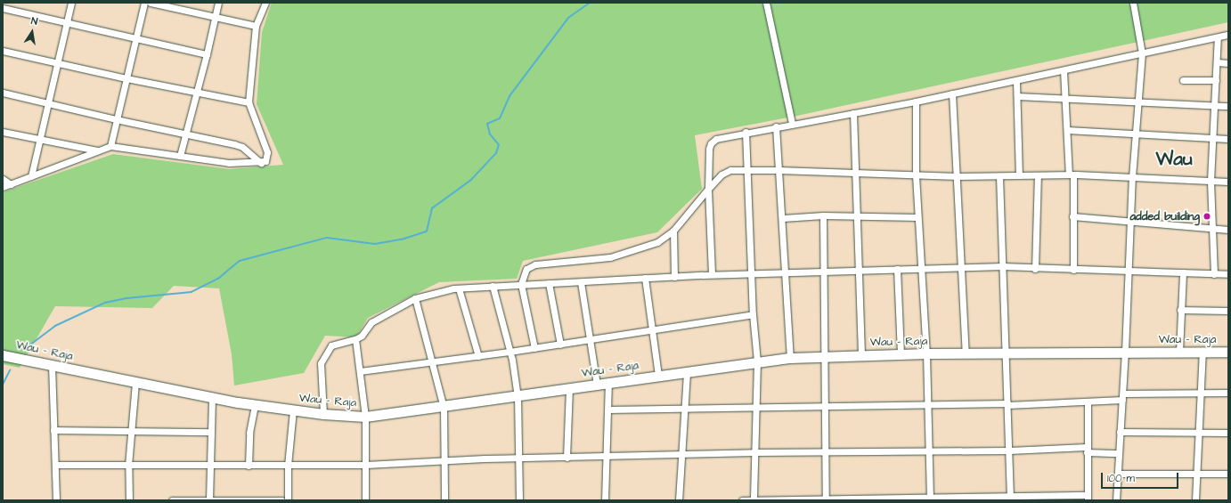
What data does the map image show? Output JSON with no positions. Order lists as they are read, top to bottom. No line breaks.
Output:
{"streets":{"main road":["Wau - Raja"]},"districts":["Wau"],"places":["added building"],"scale_bar":"100 m","north":"top"}
